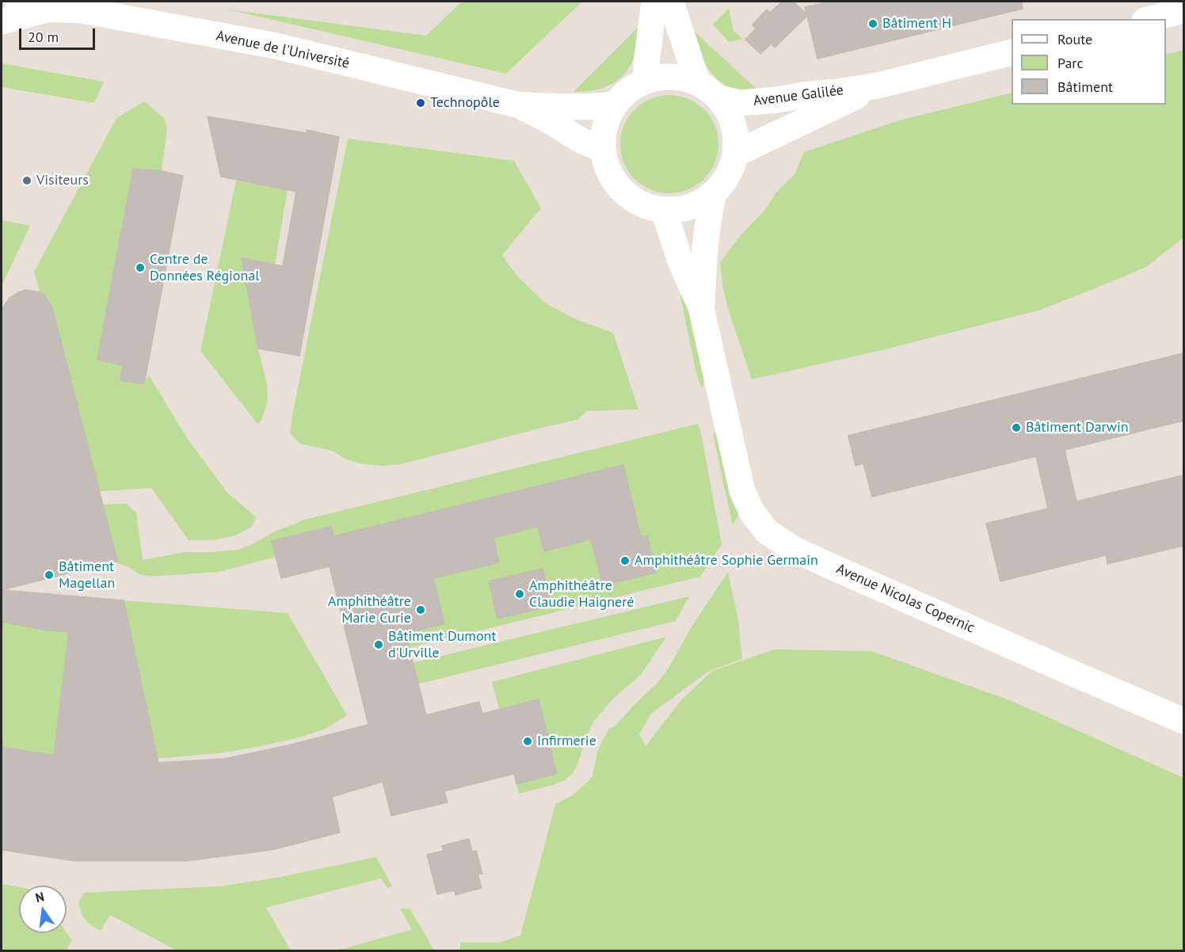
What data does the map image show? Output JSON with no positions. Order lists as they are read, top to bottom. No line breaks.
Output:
{"streets":{"street":["Avenue de l'Université","Avenue Galilée","Avenue Nicolas Copernic"]},"crossings":[["Avenue de l'Université","Avenue Galilée"],["Avenue de l'Université","Avenue Nicolas Copernic"],["Avenue Galilée","Avenue Nicolas Copernic"]],"places":["Bâtiment H","Technopôle","Visiteurs","Centre de Données Régional","Bâtiment Darwin","Amphithéâtre Sophie Germain","Bâtiment Magellan","Amphithéâtre Claudie Haigneré","Amphithéâtre Marie Curie","Bâtiment Dumont d'Urville","Infirmerie"],"legend":["Route","Parc","Bâtiment"],"scale_bar":"20 m","north":"top"}
